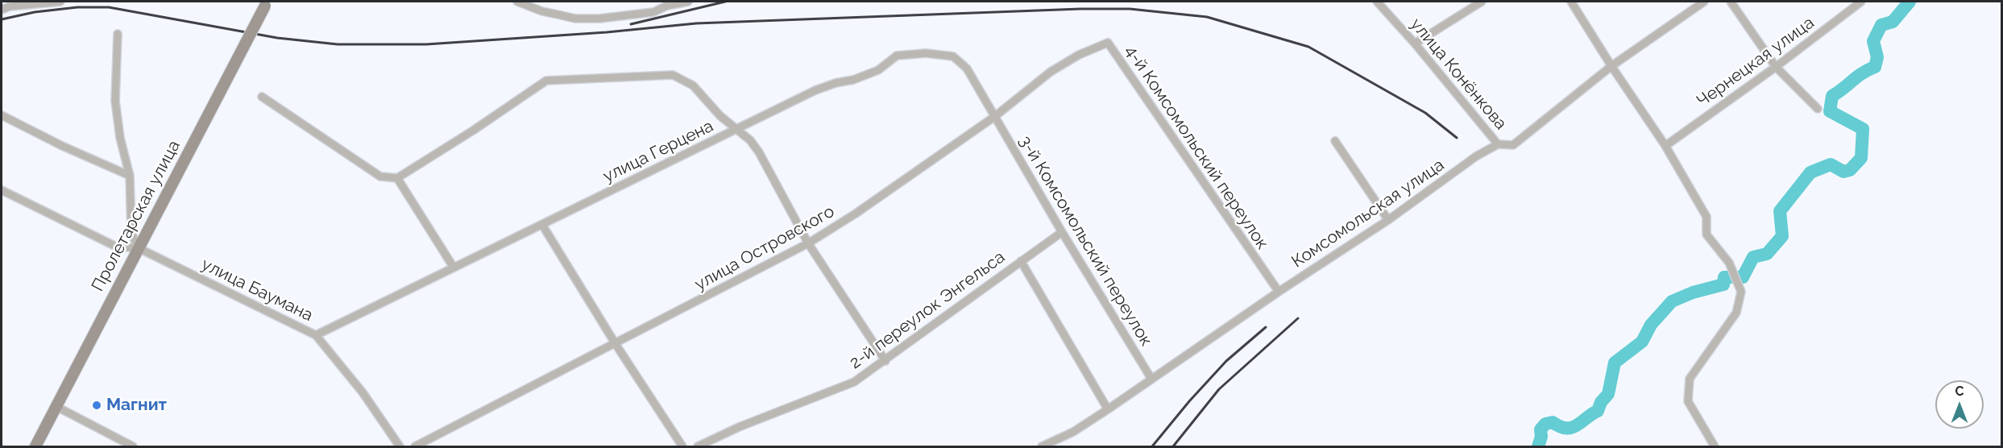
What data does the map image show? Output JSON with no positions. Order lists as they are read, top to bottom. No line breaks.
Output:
{"streets":{"main road":["Пролетарская улица"],"street":["Чернецкая улица","улица Конёнкова","4-й Комсомольский переулок","улица Герцена","Комсомольская улица","3-й Комсомольский переулок","улица Островского","улица Баумана","2-й переулок Энгельса"]},"crossings":[["улица Конёнкова","Комсомольская улица"],["4-й Комсомольский переулок","Комсомольская улица"],["4-й Комсомольский переулок","улица Островского"],["улица Герцена","3-й Комсомольский переулок"],["улица Герцена","улица Островского"],["улица Герцена","улица Баумана"],["Комсомольская улица","3-й Комсомольский переулок"],["Пролетарская улица","улица Баумана"],["3-й Комсомольский переулок","улица Островского"],["3-й Комсомольский переулок","2-й переулок Энгельса"]],"places":["Магнит"],"north":"top"}
